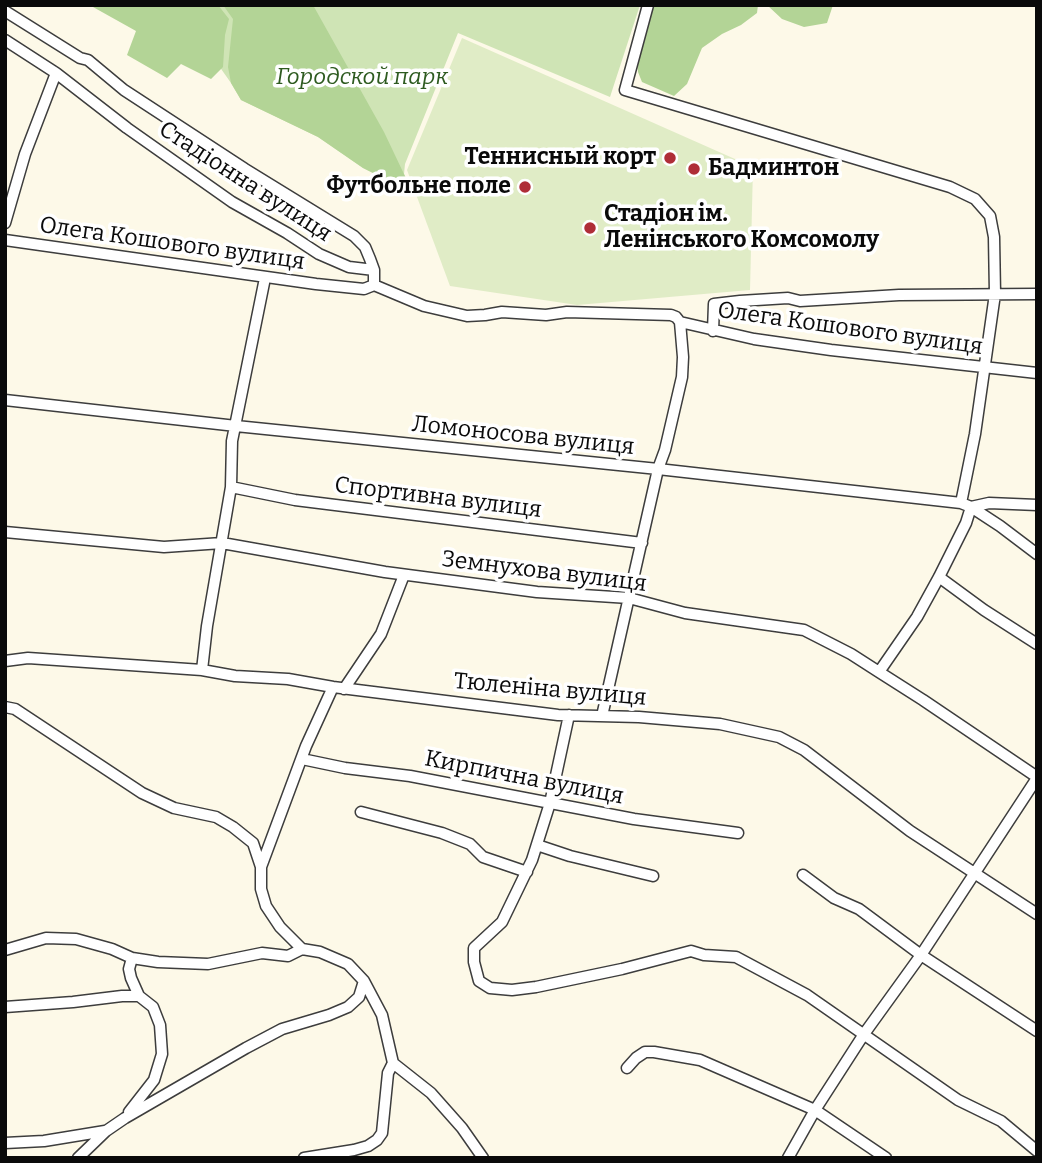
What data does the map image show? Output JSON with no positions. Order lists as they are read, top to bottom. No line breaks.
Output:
{"streets":{"street":["Стадіонна вулиця","Олега Кошового вулиця","Ломоносова вулиця","Спортивна вулиця","Земнухова вулиця","Тюленіна вулиця","Кирпична вулиця"]},"parks":["Городской парк"],"places":["Теннисный корт","Бадминтон","Футбольне поле","Стадіон ім. Ленінського Комсомолу"]}
